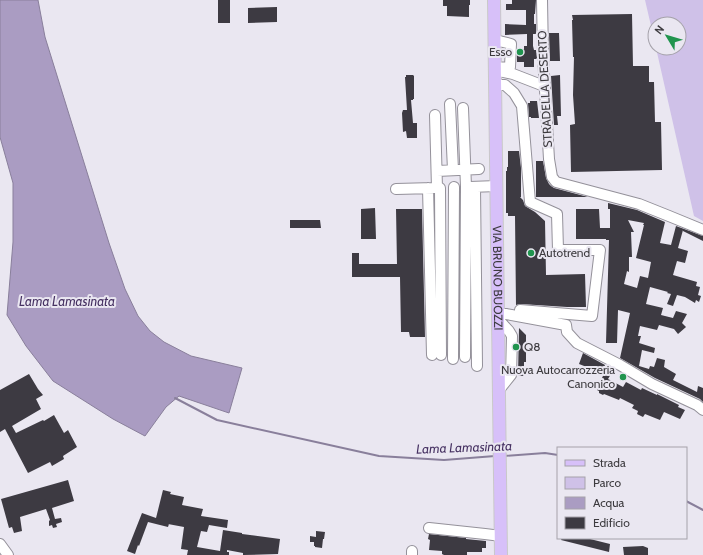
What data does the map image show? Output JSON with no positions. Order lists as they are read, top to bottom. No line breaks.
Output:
{"streets":{"main road":["VIA BRUNO BUOZZI"],"street":["STRADELLA DESERTO"]},"water":["Lama Lamasinata"],"places":["Esso","Autotrend","Q8","Nuova Autocarrozzeria Canonico"],"legend":["Strada","Parco","Acqua","Edificio"],"north":"top left"}
